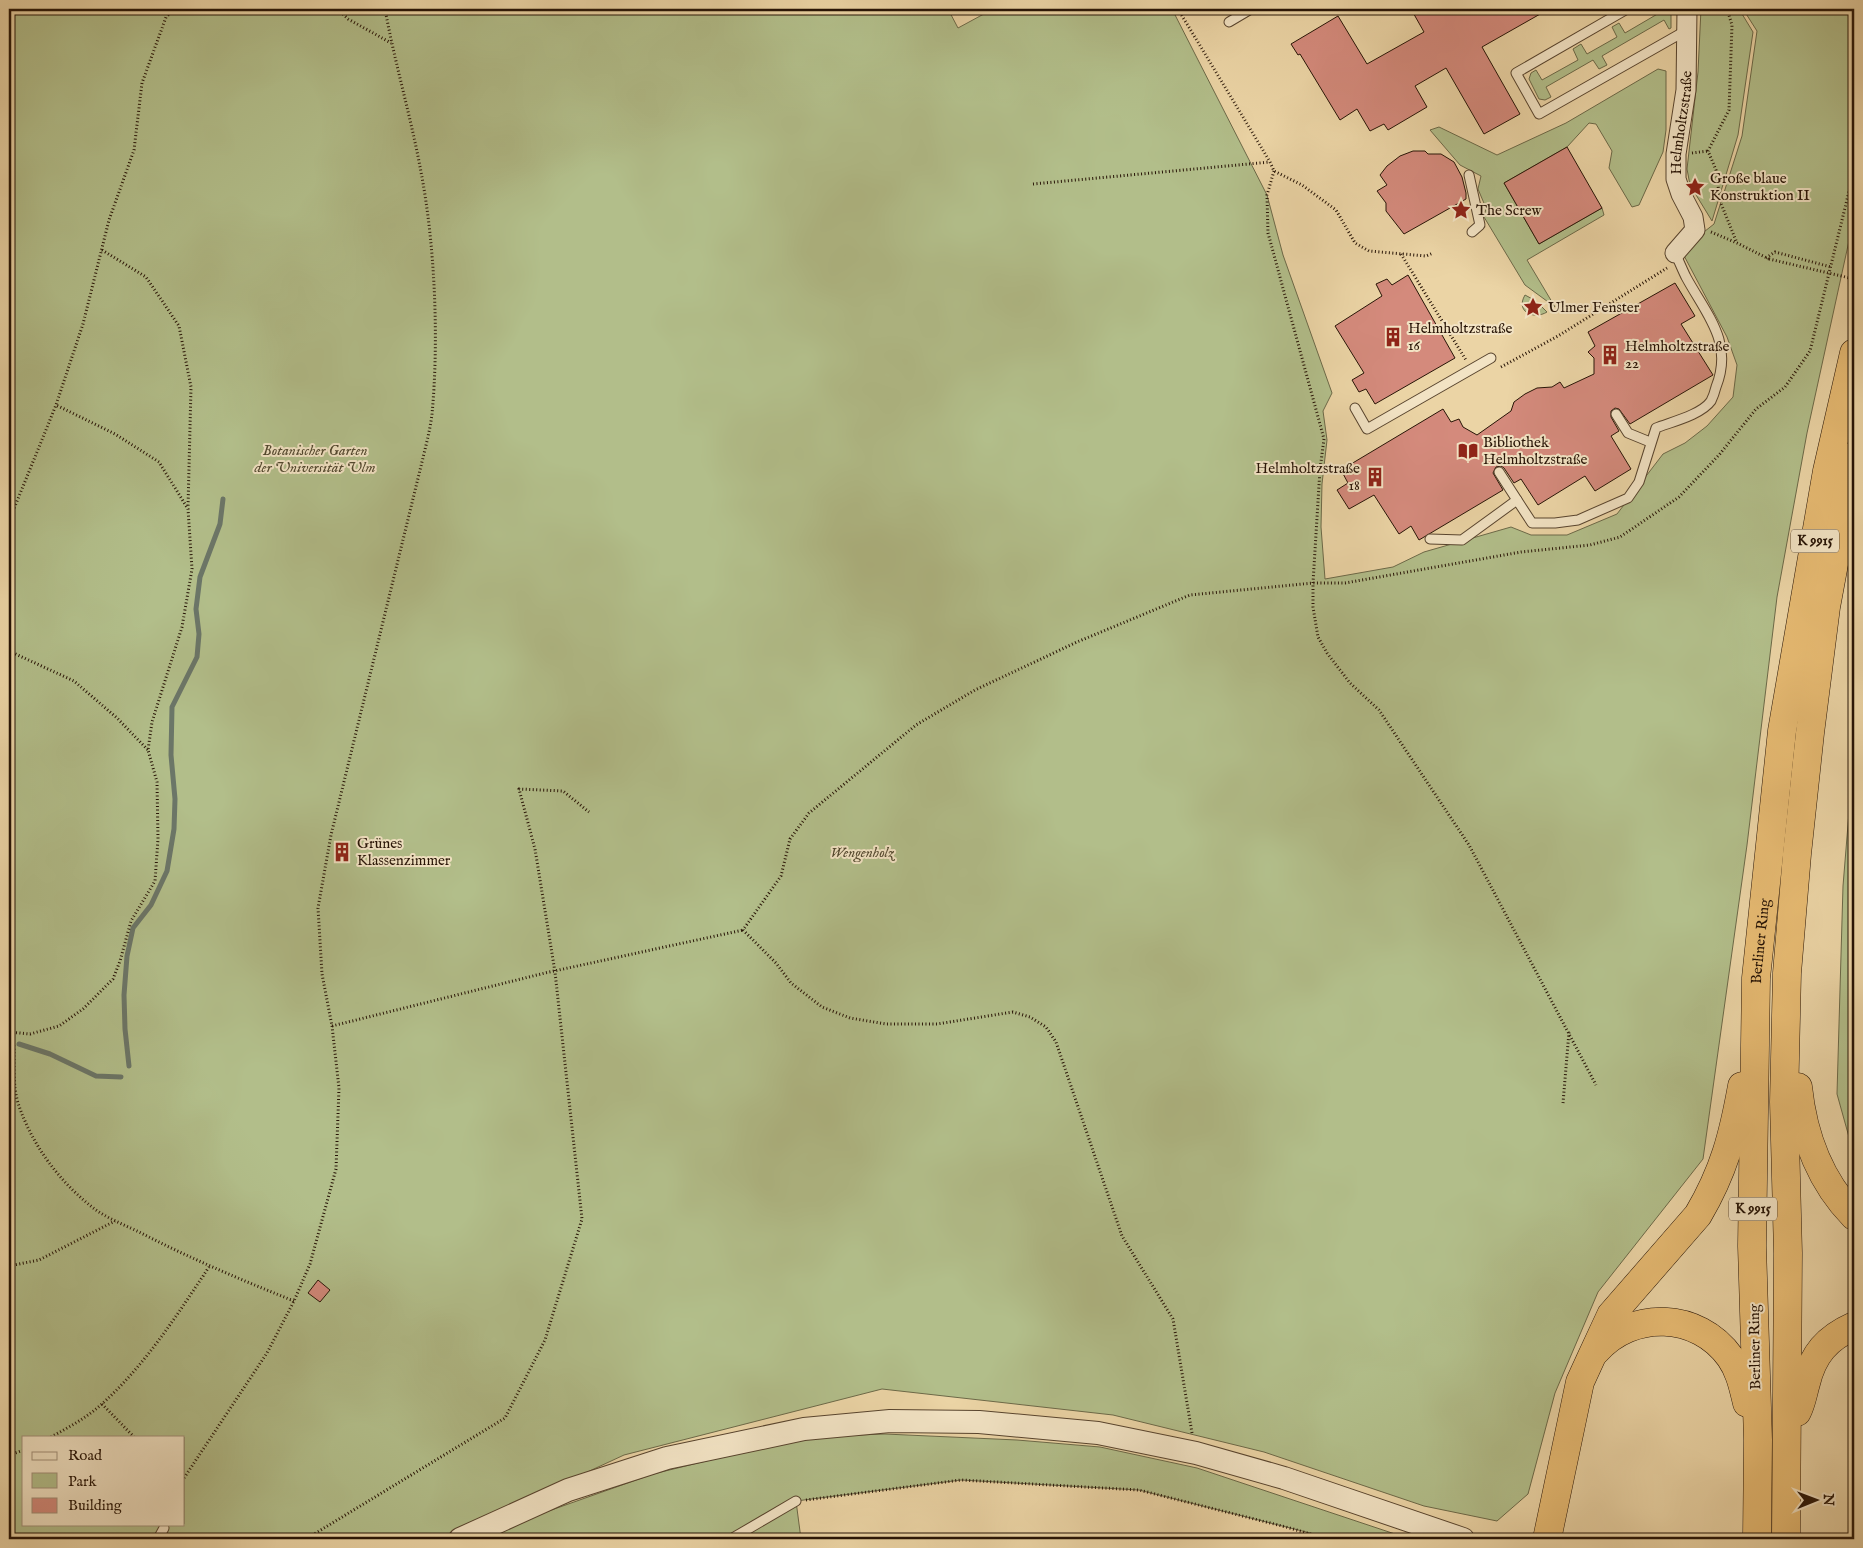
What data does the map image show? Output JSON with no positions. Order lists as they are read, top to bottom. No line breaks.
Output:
{"streets":{"highway":["K 9915","Berliner Ring"],"street":["Helmholtzstraße"]},"parks":["Botanischer Garten der Universität Ulm","Wengenholz"],"places":{"place":["Große blaue Konstruktion II","The Screw","Ulmer Fenster"],"building":["Helmholtzstraße 16","Helmholtzstraße 22","Helmholtzstraße 18","Grünes Klassenzimmer"],"library":["Bibliothek Helmholtzstraße"]},"legend":["Road","Park","Building"],"north":"right"}
